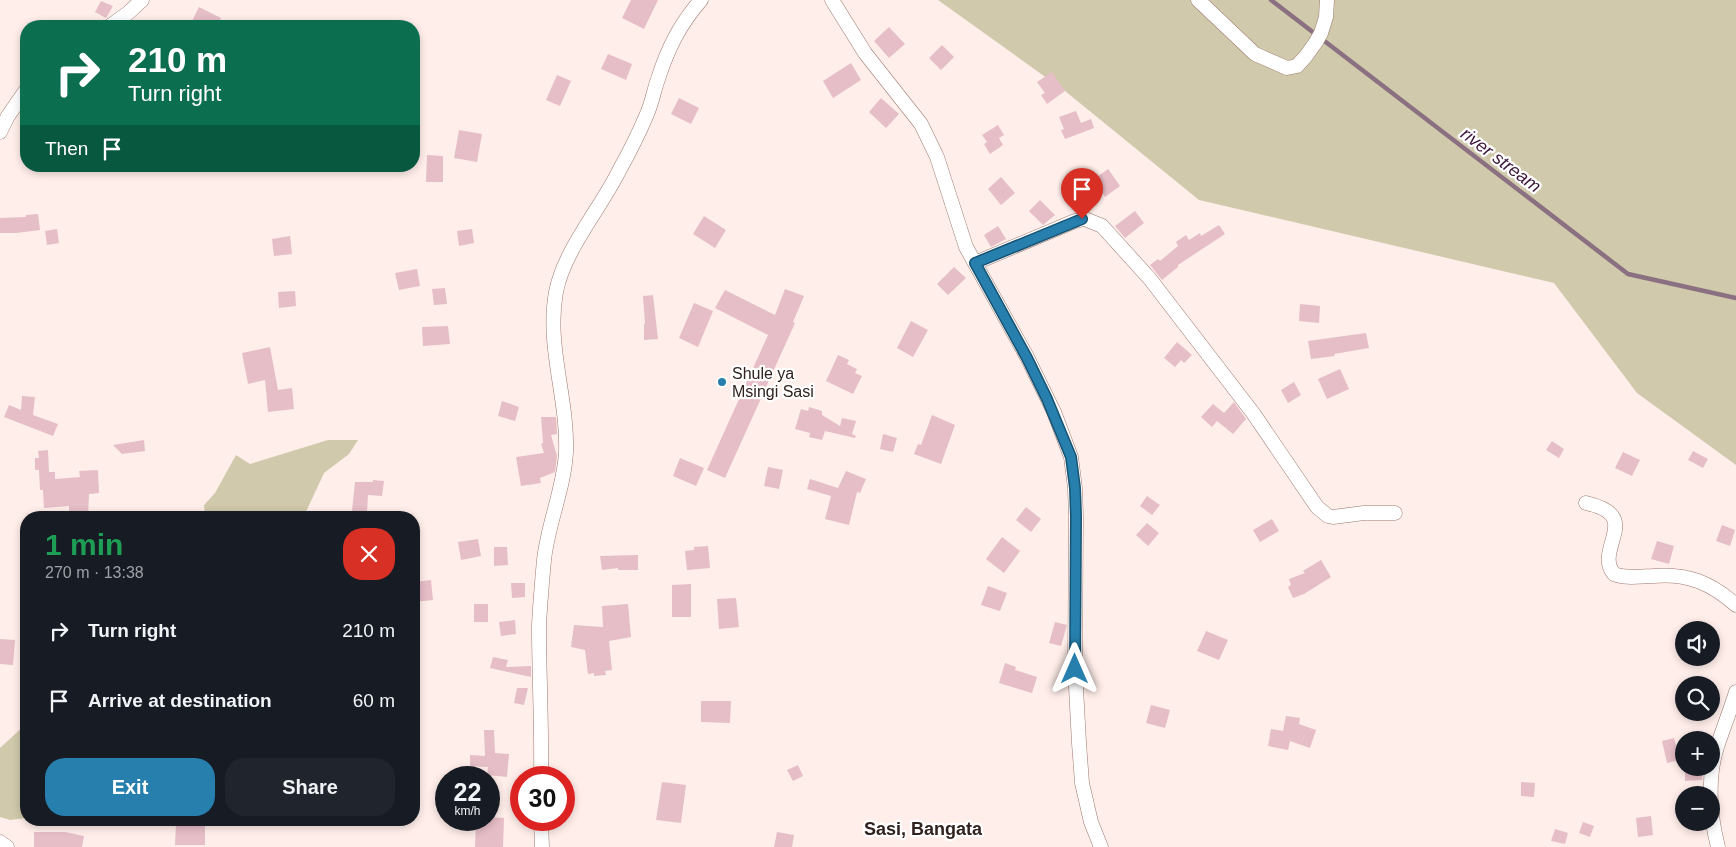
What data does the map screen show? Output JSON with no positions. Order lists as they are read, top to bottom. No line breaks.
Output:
{"districts":["Sasi, Bangata"],"water":["river stream"],"places":["Shule ya Msingi Sasi"],"page":{"turn":["210 m","Turn right"],"then":"Then","heading":["1 min","270 m · 13:38"],"list":[{"name":"Turn right","value":"210 m"},{"name":"Arrive at destination","value":"60 m"}],"map_buttons":["+","−"],"buttons":["Exit","Share"],"speed":"22 km/h","limit":"30"}}
